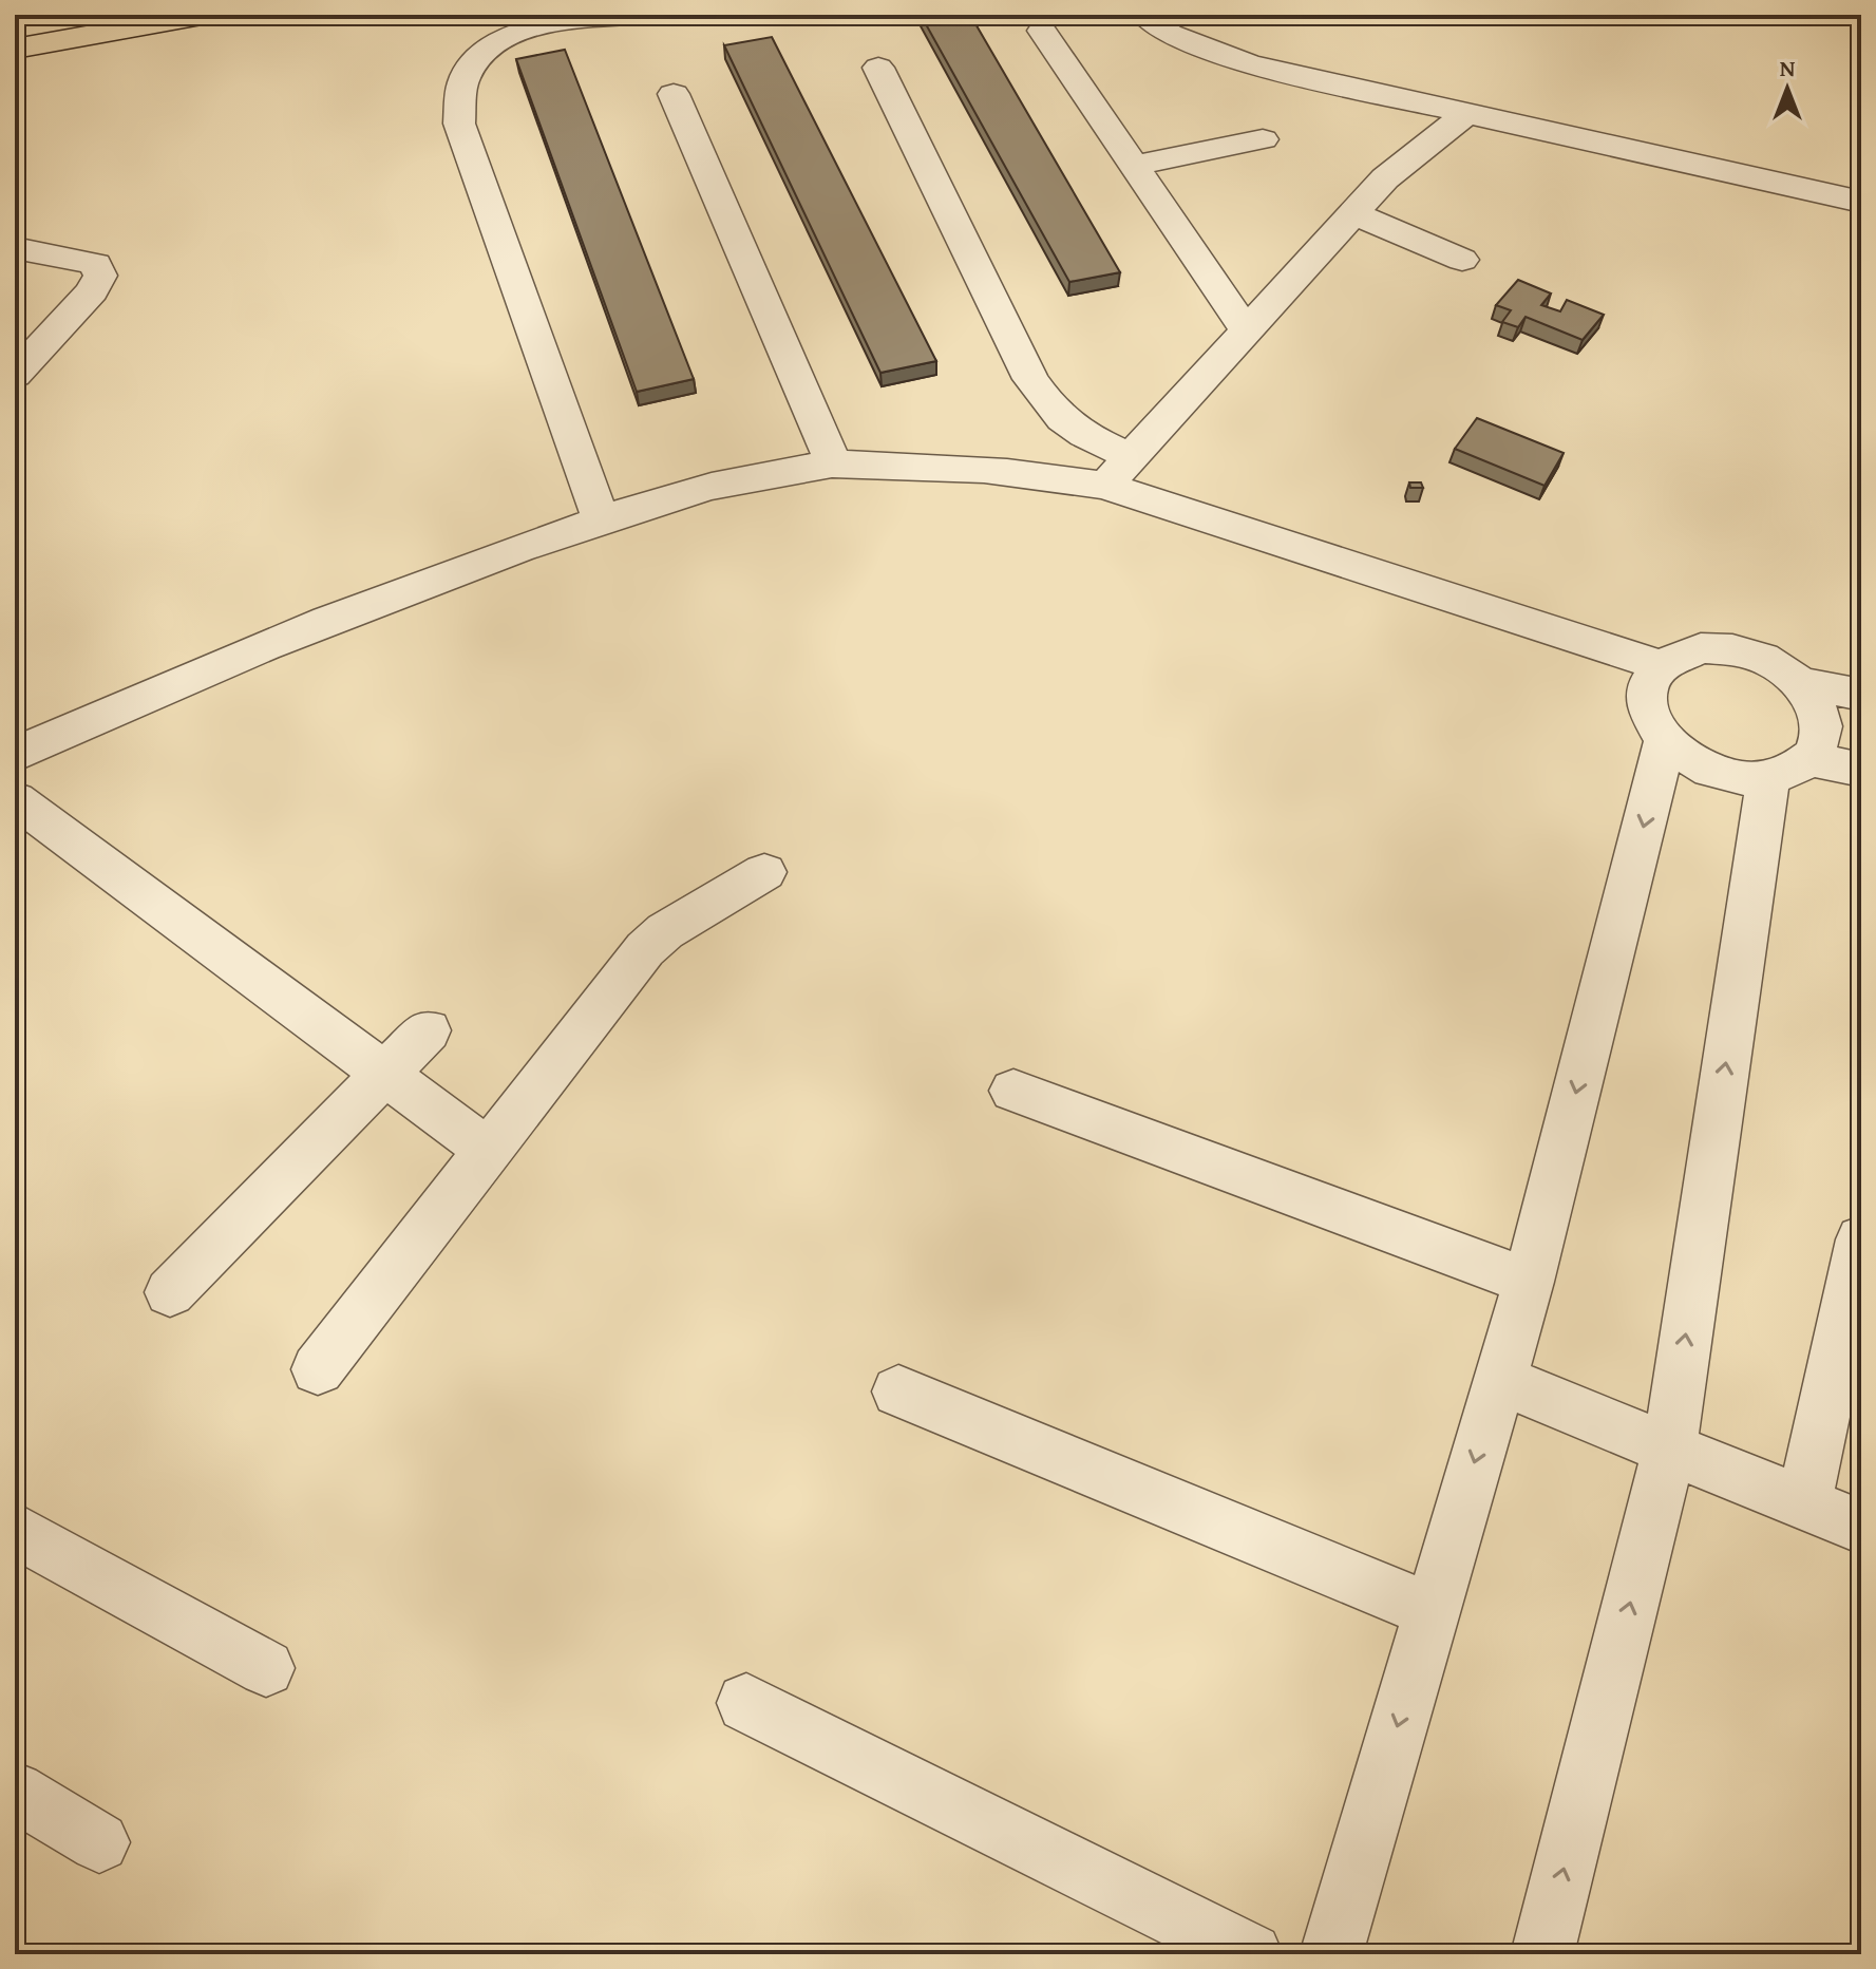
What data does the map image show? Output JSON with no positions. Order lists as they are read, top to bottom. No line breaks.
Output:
{"north":"top"}
